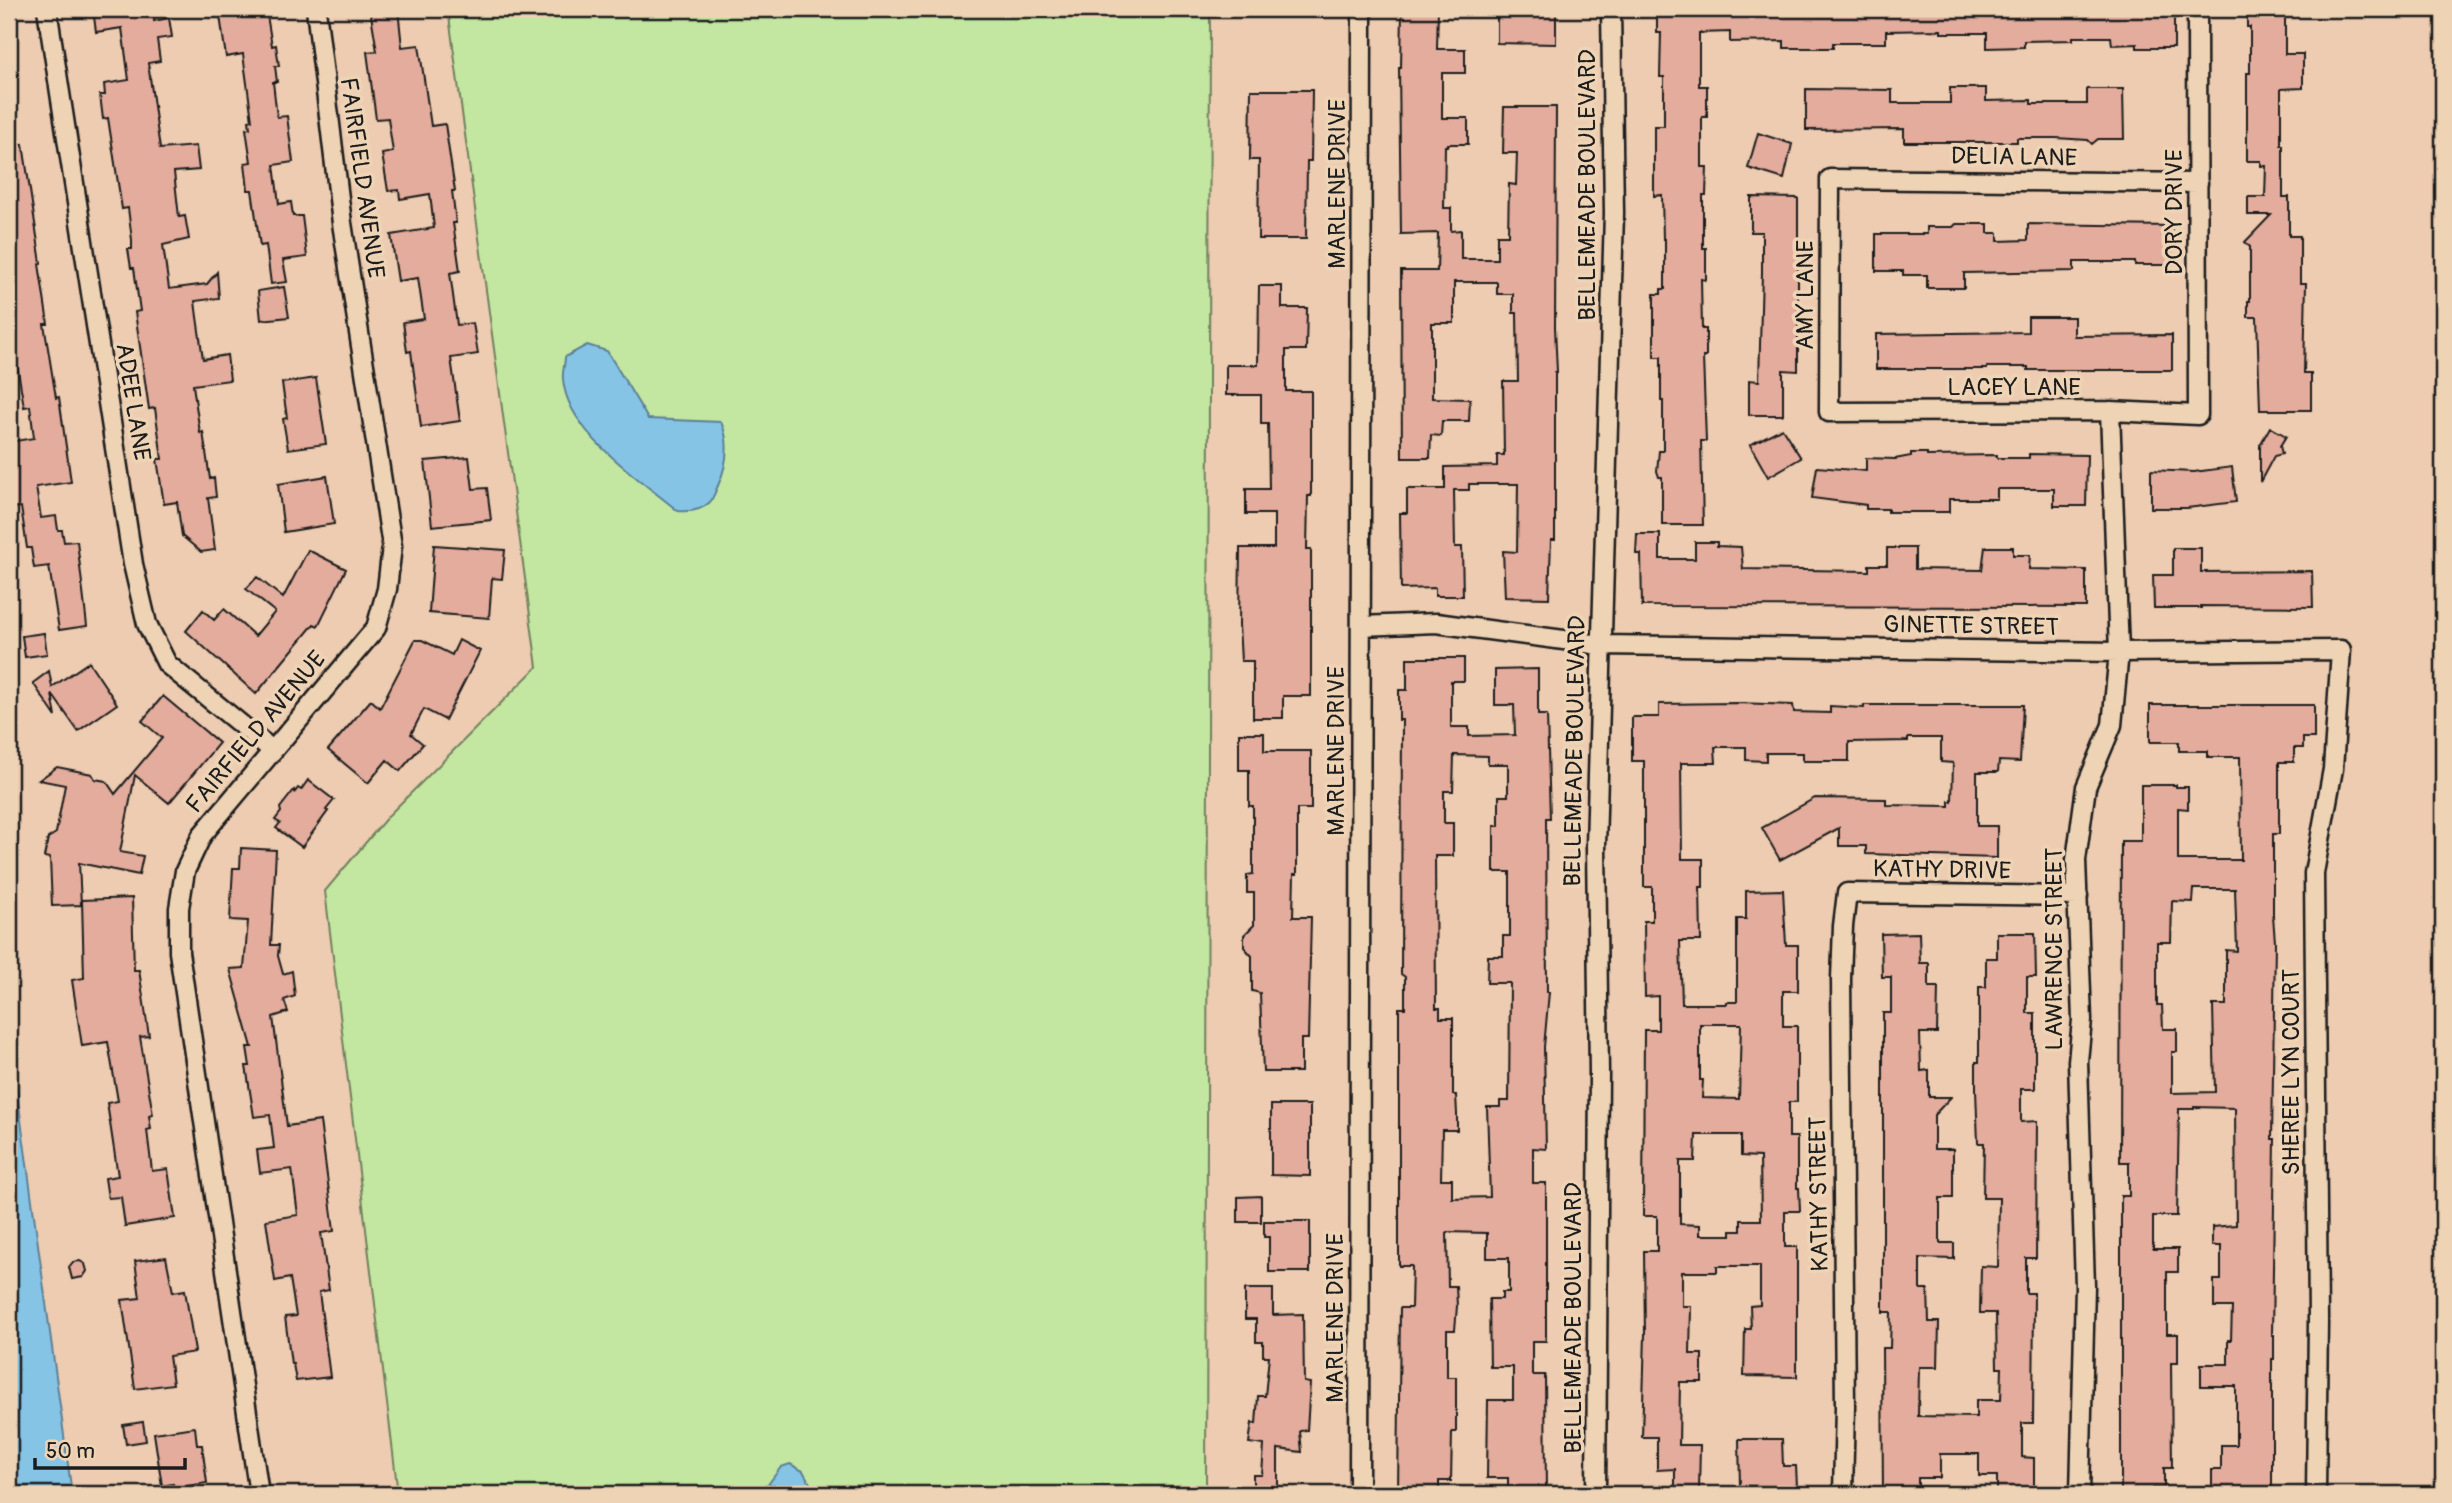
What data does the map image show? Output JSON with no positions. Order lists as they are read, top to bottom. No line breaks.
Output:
{"streets":{"street":["DELIA LANE","FAIRFIELD AVENUE","MARLENE DRIVE","BELLEMEADE BOULEVARD","DORY DRIVE","AMY LANE","LACEY LANE","ADEE LANE","GINETTE STREET","KATHY DRIVE","LAWRENCE STREET","SHEREE LYN COURT","KATHY STREET"]},"crossings":[["DELIA LANE","DORY DRIVE"],["DELIA LANE","AMY LANE"],["FAIRFIELD AVENUE","ADEE LANE"],["MARLENE DRIVE","GINETTE STREET"],["BELLEMEADE BOULEVARD","GINETTE STREET"],["DORY DRIVE","LACEY LANE"],["AMY LANE","LACEY LANE"],["LACEY LANE","LAWRENCE STREET"],["GINETTE STREET","LAWRENCE STREET"],["GINETTE STREET","SHEREE LYN COURT"],["KATHY DRIVE","LAWRENCE STREET"],["KATHY DRIVE","KATHY STREET"]],"scale_bar":"50 m"}
